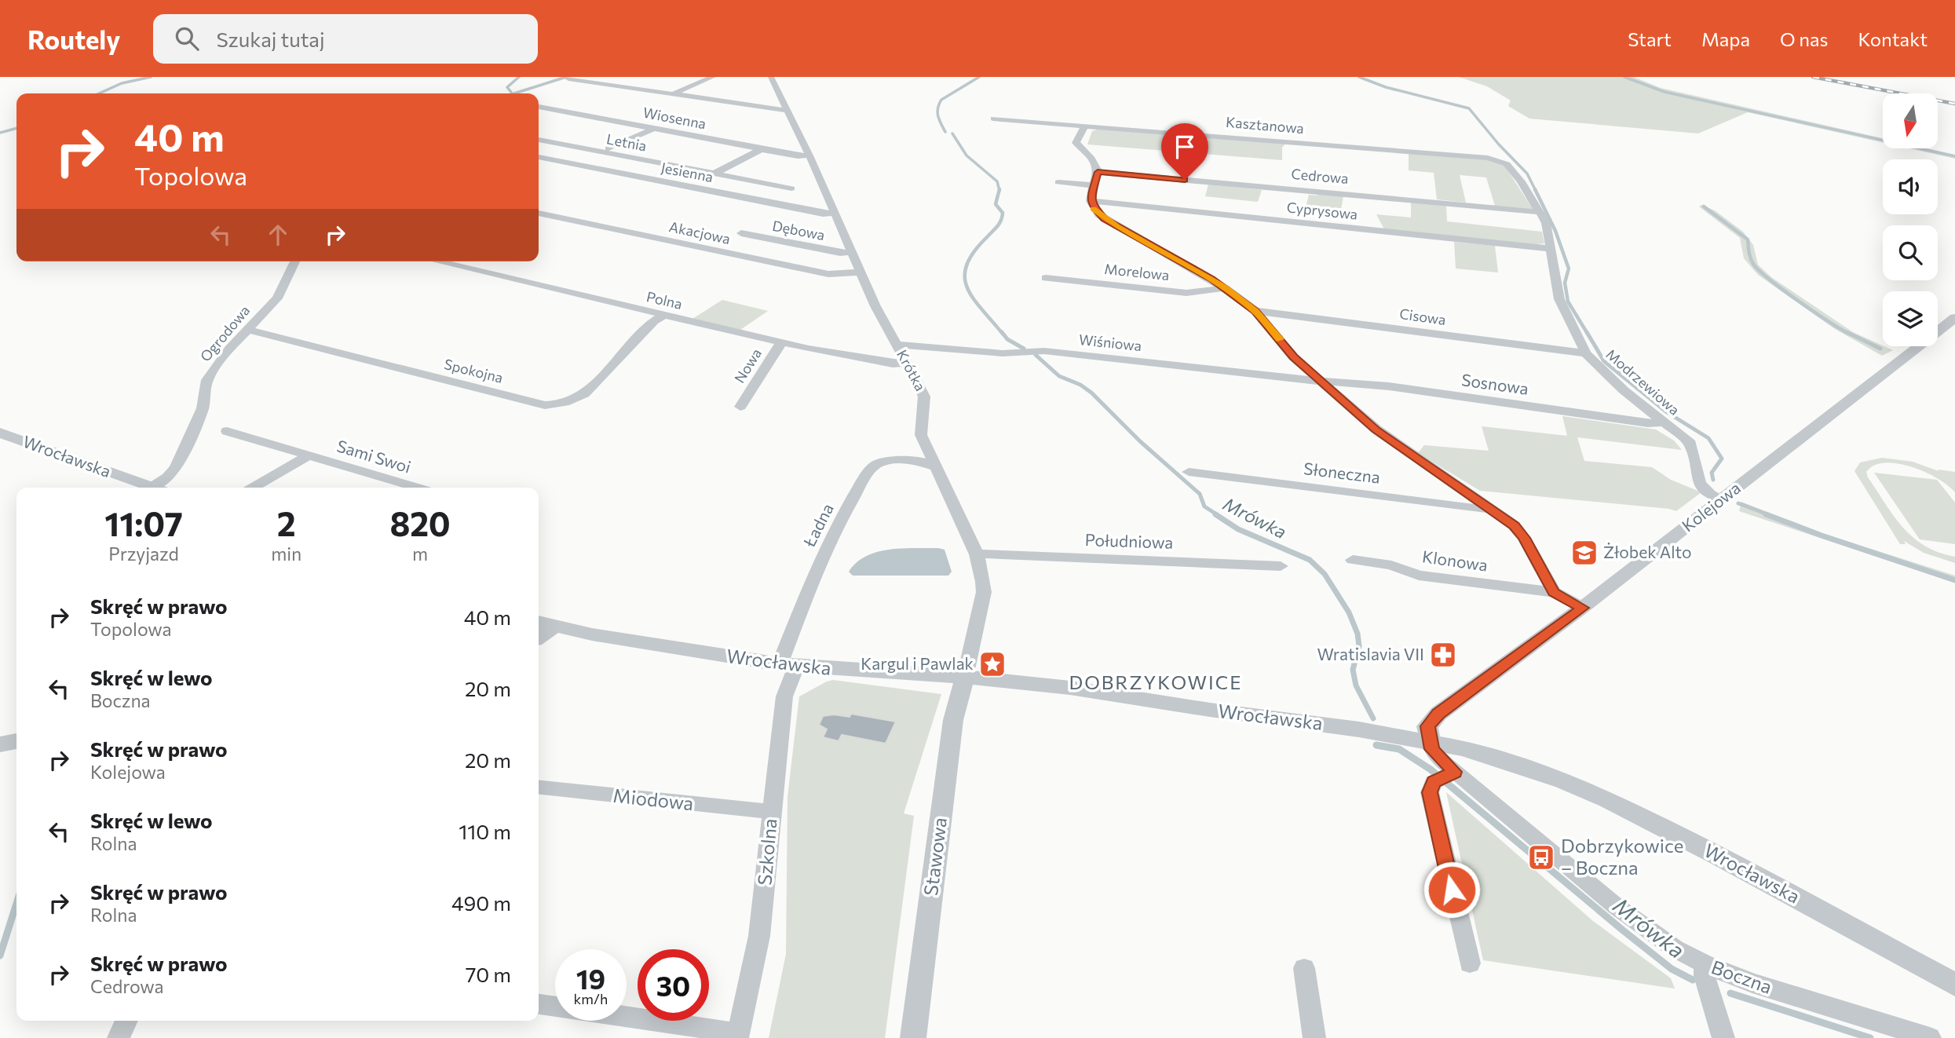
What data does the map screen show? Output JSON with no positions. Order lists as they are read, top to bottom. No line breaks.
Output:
{"streets":{"street":["Wiosenna","Kasztanowa","Letnia","Jesienna","Cedrowa","Cyprysowa","Dębowa","Akacjowa","Morelowa","Polna","Cisowa","Ogrodowa","Wiśniowa","Nowa","Krótka","Spokojna","Modrzewiowa","Sosnowa","Wrocławska","Sami Swoi","Słoneczna","Kolejowa","Ładna","Południowa","Klonowa","Miodowa","Szkolna","Stawowa","Boczna"]},"crossings":[["Wiosenna","Krótka"],["Kasztanowa","Modrzewiowa"],["Jesienna","Krótka"],["Cedrowa","Modrzewiowa"],["Cyprysowa","Modrzewiowa"],["Dębowa","Krótka"],["Akacjowa","Krótka"],["Polna","Nowa"],["Polna","Krótka"],["Polna","Spokojna"],["Cisowa","Modrzewiowa"],["Ogrodowa","Spokojna"],["Wiśniowa","Krótka"],["Wiśniowa","Sosnowa"],["Krótka","Wrocławska"],["Krótka","Ładna"],["Krótka","Południowa"],["Krótka","Stawowa"],["Modrzewiowa","Sosnowa"],["Modrzewiowa","Kolejowa"],["Wrocławska","Kolejowa"],["Wrocławska","Ładna"],["Wrocławska","Szkolna"],["Wrocławska","Stawowa"],["Wrocławska","Boczna"],["Kolejowa","Boczna"],["Ładna","Szkolna"],["Miodowa","Szkolna"]],"districts":["DOBRZYKOWICE"],"water":["Mrówka"],"places":{"school or university":["Żłobek Alto"],"pharmacy":["Wratislavia VII"],"place":["Kargul i Pawlak"],"bus stop":["Dobrzykowice – Boczna"]},"north":"bottom","page":{"header":"Routely","search":"Szukaj tutaj","nav":["Start","Mapa","O nas","Kontakt"],"turn":["40 m","Topolowa"],"eta":["11:07","Przyjazd","2","min","820","m"],"list":[{"name":"Skręć w prawo","note":"Topolowa","value":"40 m"},{"name":"Skręć w lewo","note":"Boczna","value":"20 m"},{"name":"Skręć w prawo","note":"Kolejowa","value":"20 m"},{"name":"Skręć w lewo","note":"Rolna","value":"110 m"},{"name":"Skręć w prawo","note":"Rolna","value":"490 m"},{"name":"Skręć w prawo","note":"Cedrowa","value":"70 m"}],"speed":"19 km/h","limit":"30"}}
